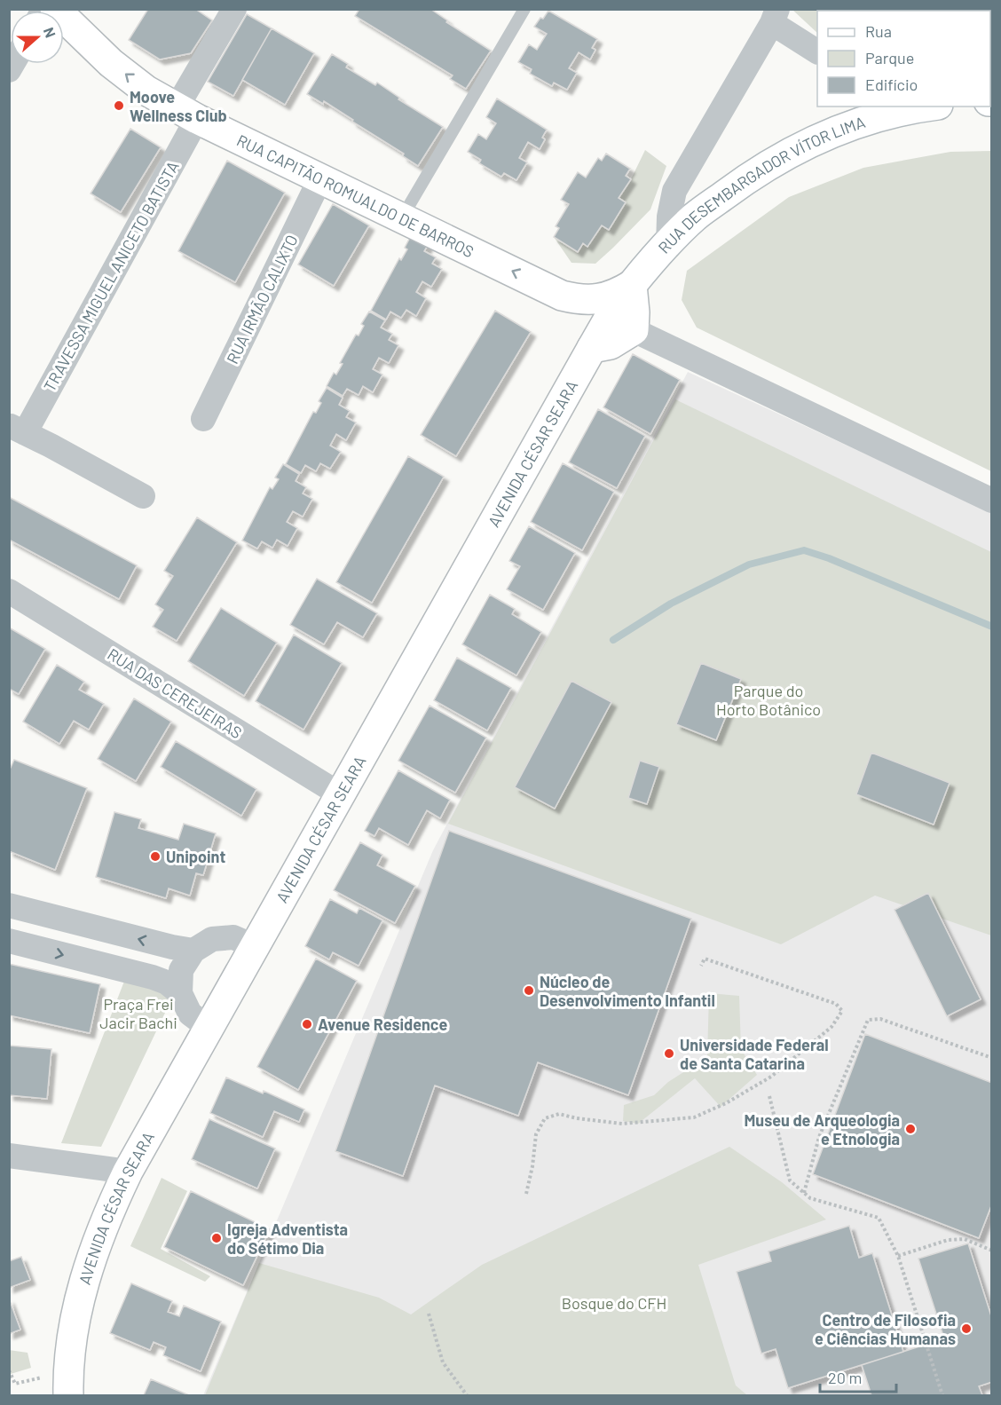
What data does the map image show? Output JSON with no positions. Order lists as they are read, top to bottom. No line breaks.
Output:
{"streets":{"main road":["RUA DESEMBARGADOR VÍTOR LIMA","RUA CAPITÃO ROMUALDO DE BARROS","AVENIDA CÉSAR SEARA"],"street":["TRAVESSA MIGUEL ANICETO BATISTA","RUA IRMÃO CALIXTO","RUA DAS CEREJEIRAS"]},"crossings":[["RUA DESEMBARGADOR VÍTOR LIMA","RUA CAPITÃO ROMUALDO DE BARROS"],["RUA CAPITÃO ROMUALDO DE BARROS","TRAVESSA MIGUEL ANICETO BATISTA"],["RUA CAPITÃO ROMUALDO DE BARROS","RUA IRMÃO CALIXTO"],["RUA CAPITÃO ROMUALDO DE BARROS","AVENIDA CÉSAR SEARA"],["AVENIDA CÉSAR SEARA","RUA DAS CEREJEIRAS"]],"one_way":["RUA CAPITÃO ROMUALDO DE BARROS"],"parks":["Parque do Horto Botânico","Praça Frei Jacir Bachi","Bosque do CFH"],"places":["Moove Wellness Club","Unipoint","Núcleo de Desenvolvimento Infantil","Avenue Residence","Universidade Federal de Santa Catarina","Museu de Arqueologia e Etnologia","Igreja Adventista do Sétimo Dia","Centro de Filosofia e Ciências Humanas"],"legend":["Rua","Parque","Edifício"],"scale_bar":"20 m","north":"right"}
